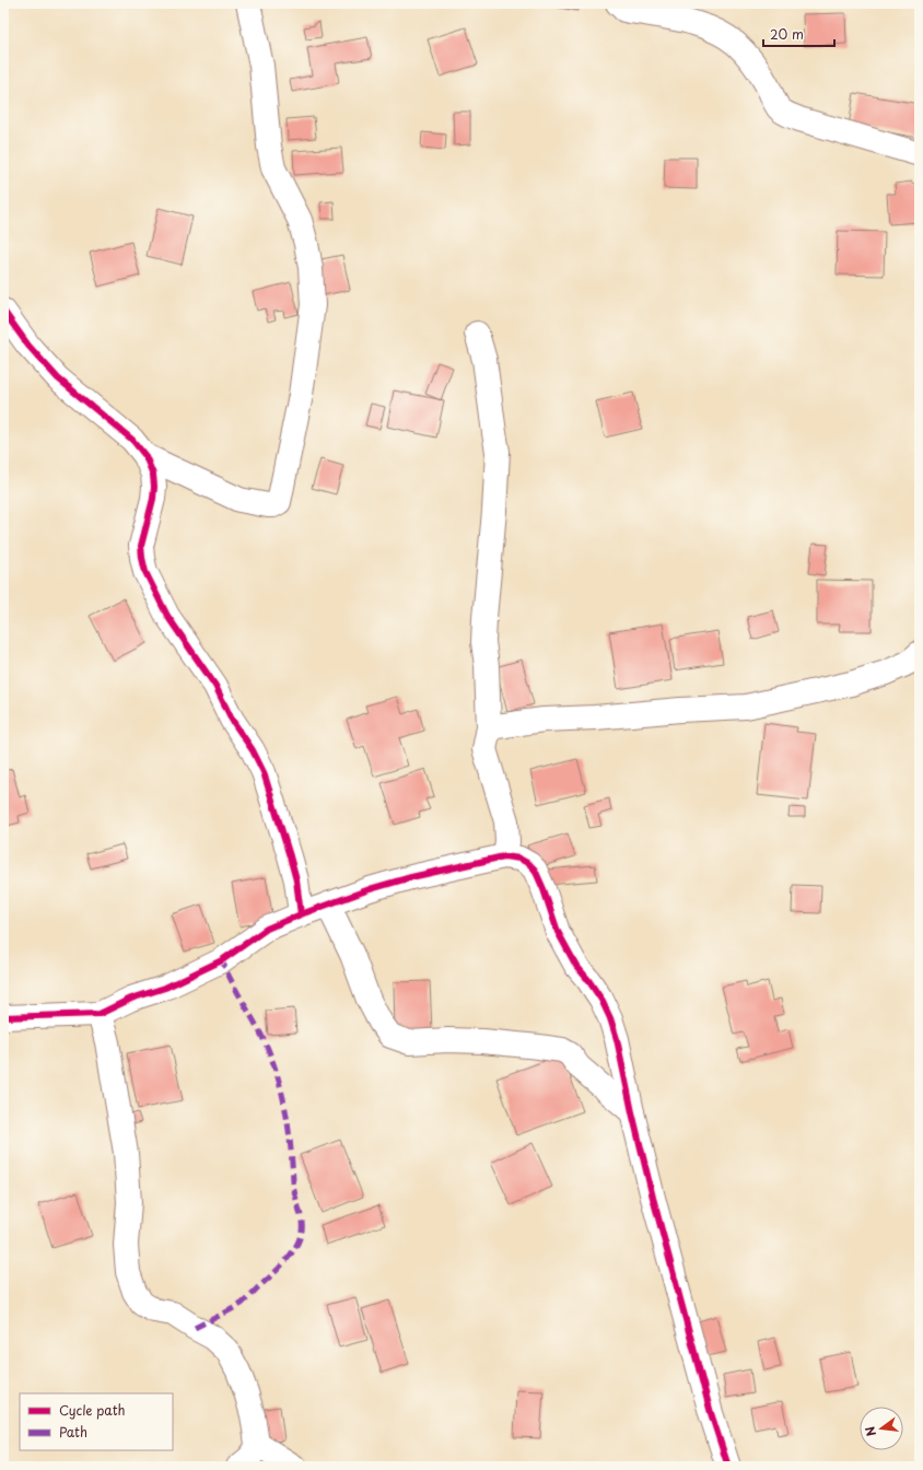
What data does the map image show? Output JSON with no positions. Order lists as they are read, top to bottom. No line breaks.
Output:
{"legend":["Cycle path","Path"],"scale_bar":"20 m","north":"left"}
